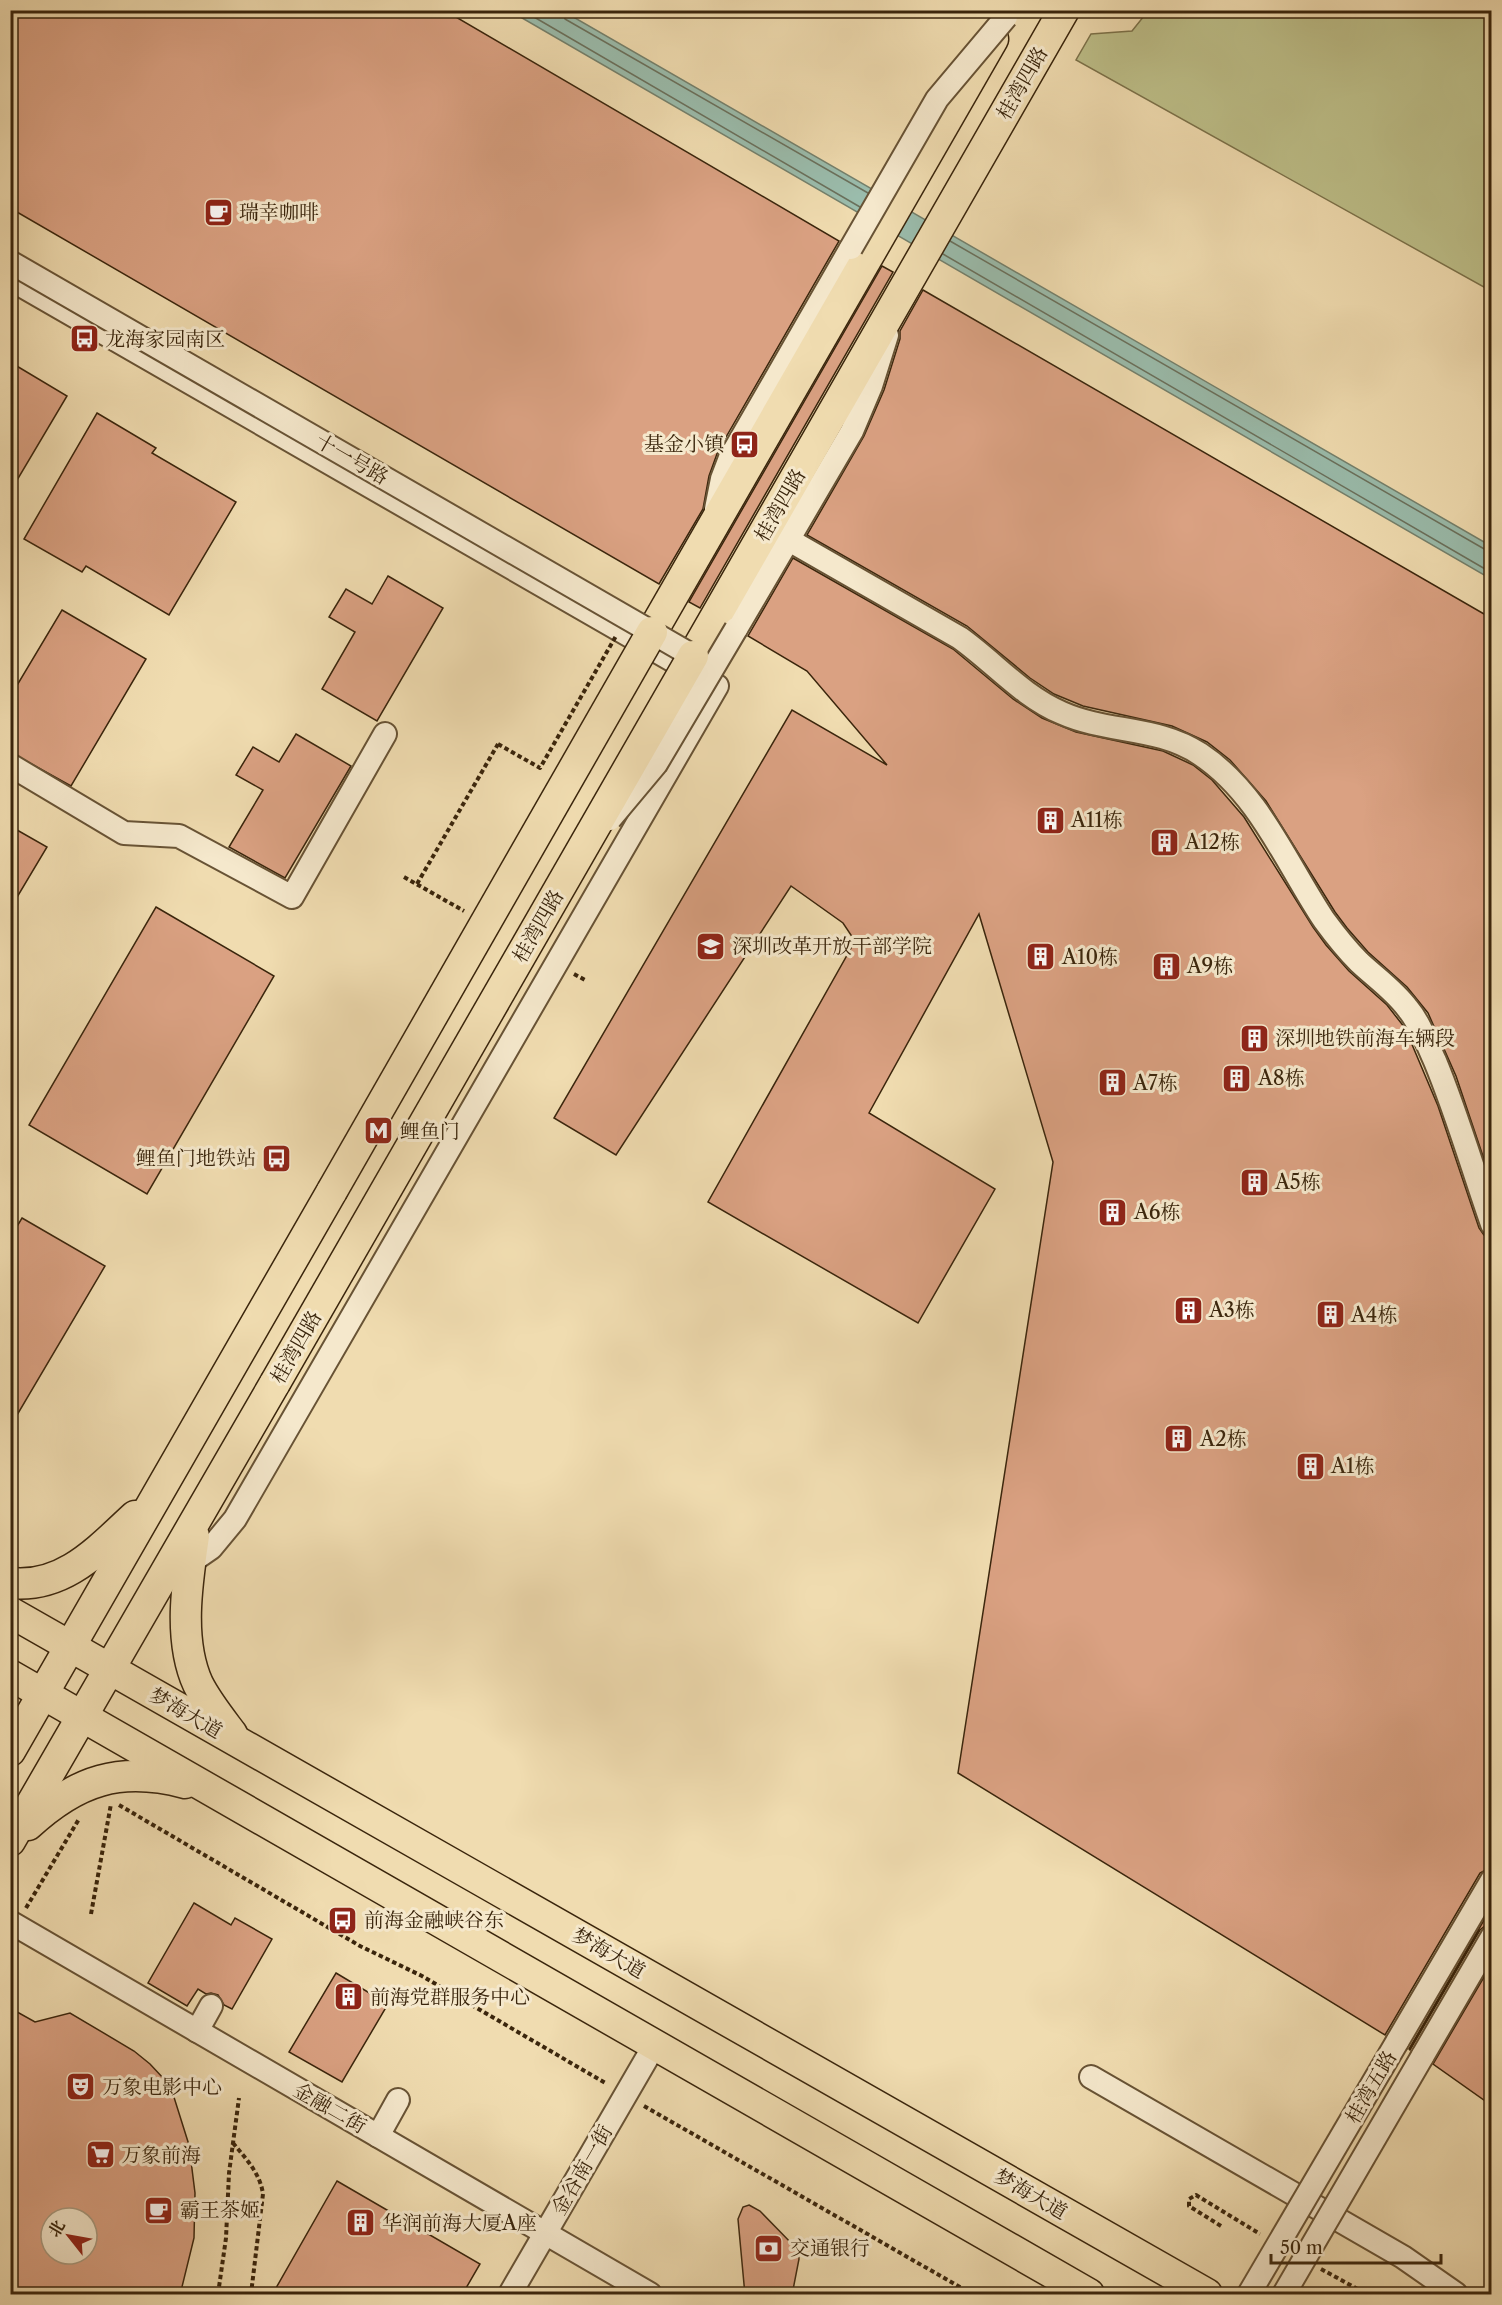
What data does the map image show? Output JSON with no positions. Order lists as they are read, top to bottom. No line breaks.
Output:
{"streets":{"main road":["桂湾四路","梦海大道"],"street":["十一号路","桂湾五路","金融二街","金谷南一街"]},"crossings":[["桂湾四路","十一号路"],["桂湾四路","梦海大道"],["金融二街","金谷南一街"]],"places":{"cafe":["瑞幸咖啡","霸王茶姬"],"bus stop":["龙海家园南区","基金小镇","鲤鱼门地铁站","前海金融峡谷东"],"building":["A11栋","A12栋","A10栋","A9栋","深圳地铁前海车辆段","A8栋","A7栋","A5栋","A6栋","A3栋","A4栋","A2栋","A1栋","前海党群服务中心","华润前海大厦A座"],"school or university":["深圳改革开放干部学院"],"metro station":["鲤鱼门"],"theatre":["万象电影中心"],"supermarket":["万象前海"],"bank":["交通银行"]},"scale_bar":"50 m","north":"top left"}
